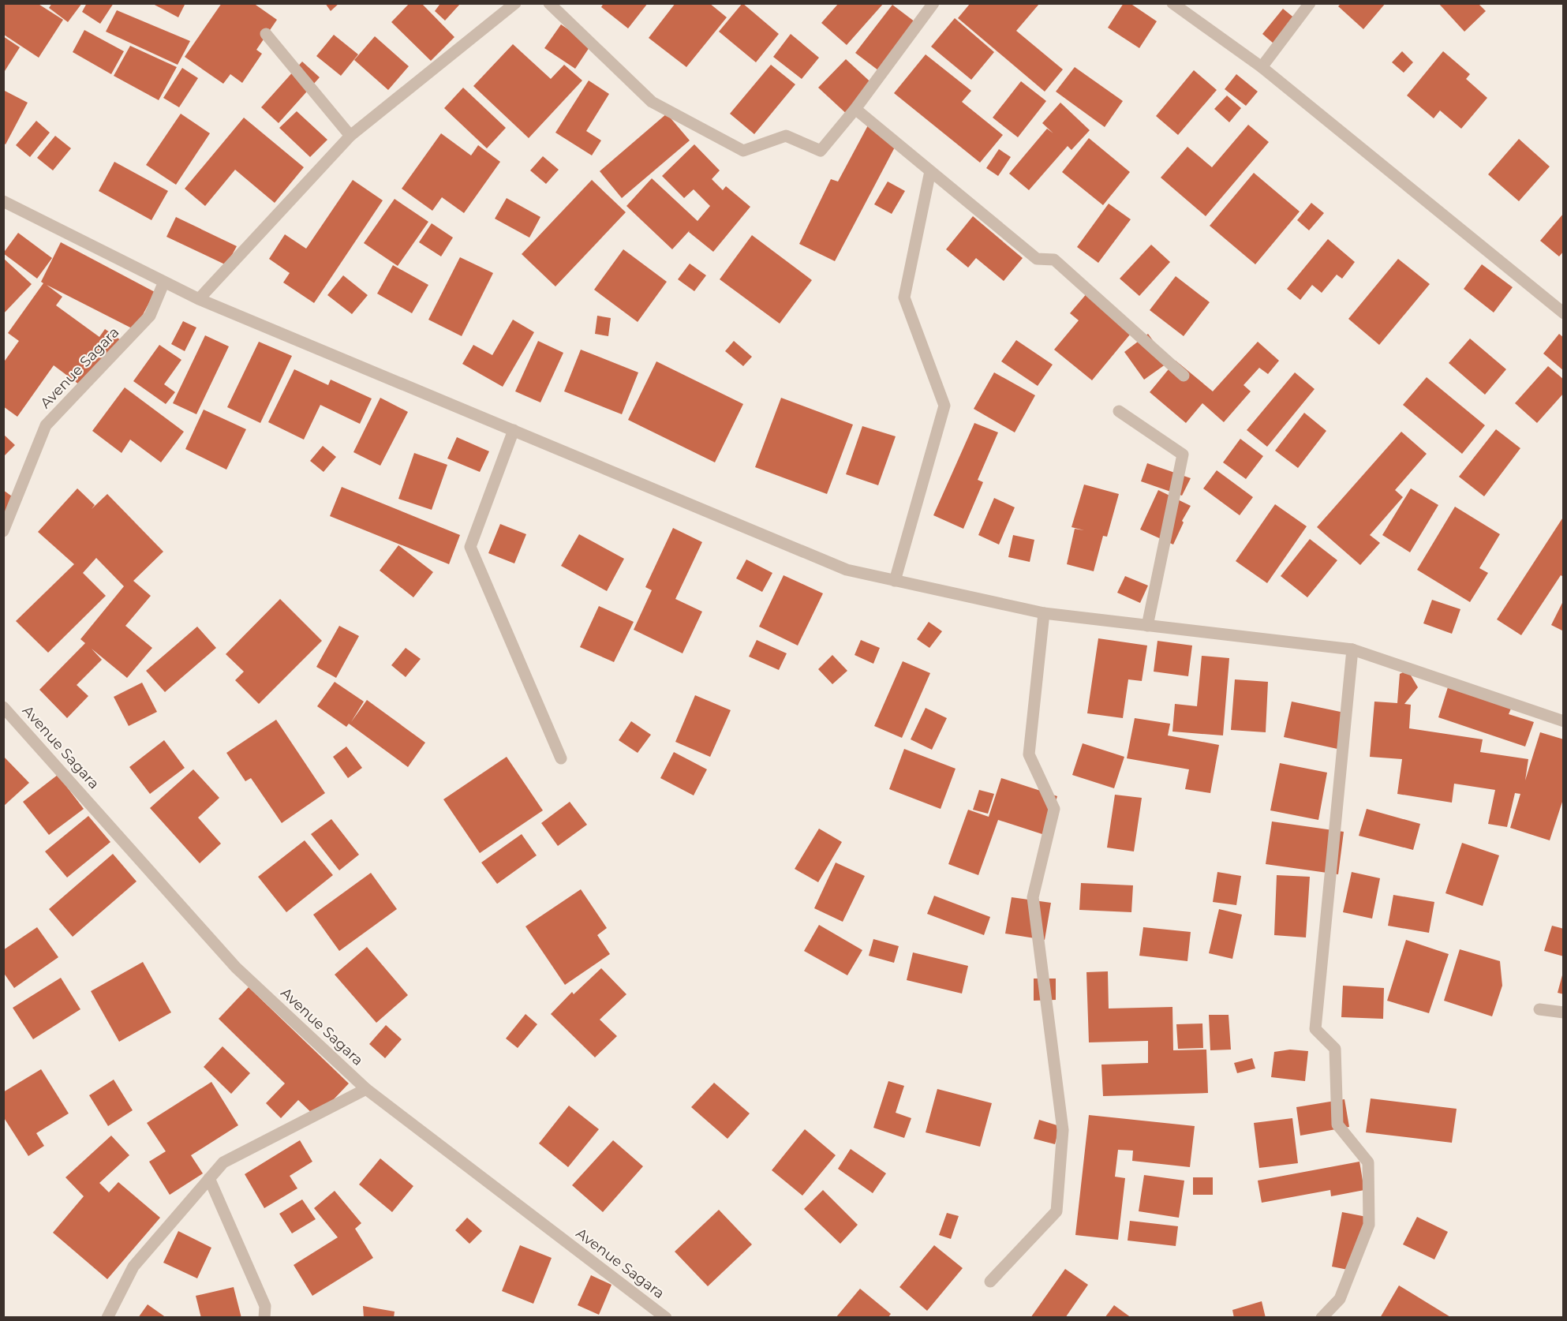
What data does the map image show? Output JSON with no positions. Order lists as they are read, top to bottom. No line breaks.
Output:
{"streets":{"street":["Avenue Sagara"]}}
